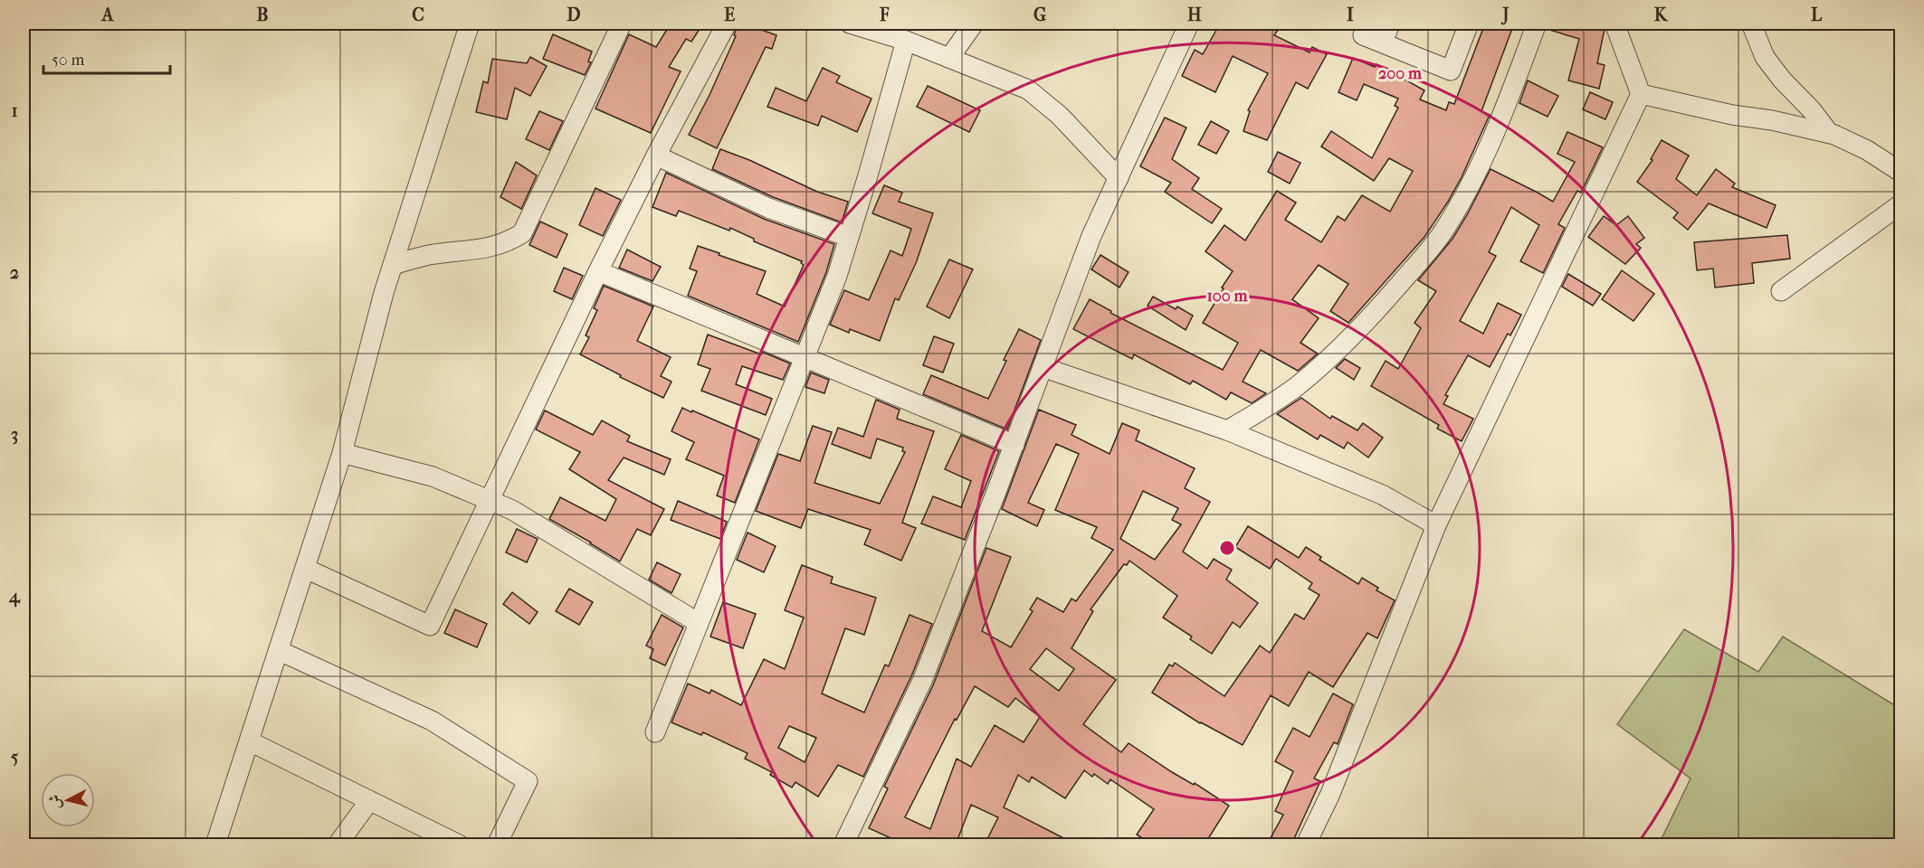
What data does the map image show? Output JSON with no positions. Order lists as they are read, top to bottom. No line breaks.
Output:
{"scale_bar":"50 m","north":"left","grid":{"columns":["A","B","C","D","E","F","G","H","I","J","K","L"],"rows":["1","2","3","4","5"]},"rings":["200 m","100 m"]}
